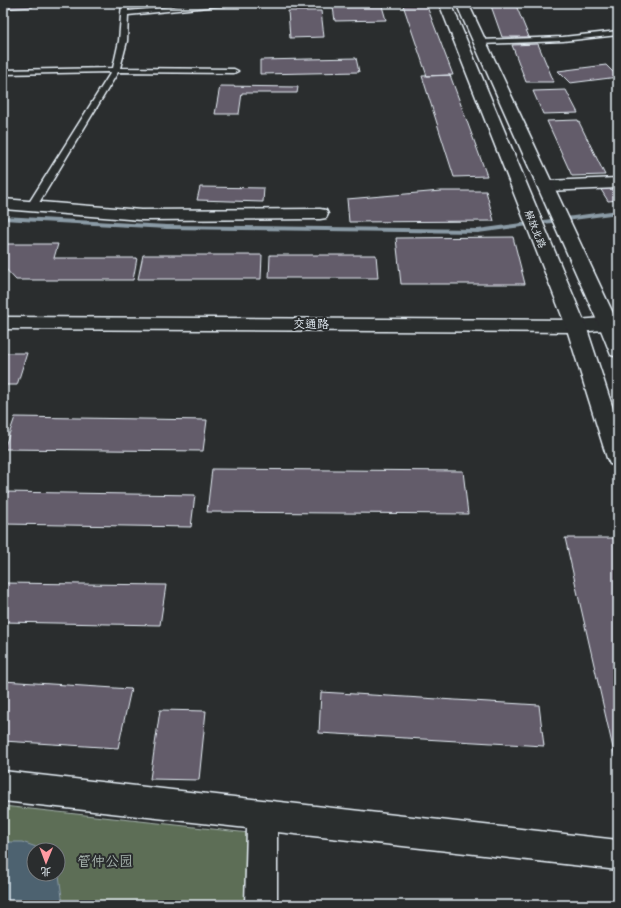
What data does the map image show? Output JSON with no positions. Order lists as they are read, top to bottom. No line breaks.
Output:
{"streets":{"main road":["解放北路","交通路"]},"crossings":[["解放北路","交通路"]],"parks":["管仲公园"],"north":"bottom"}
